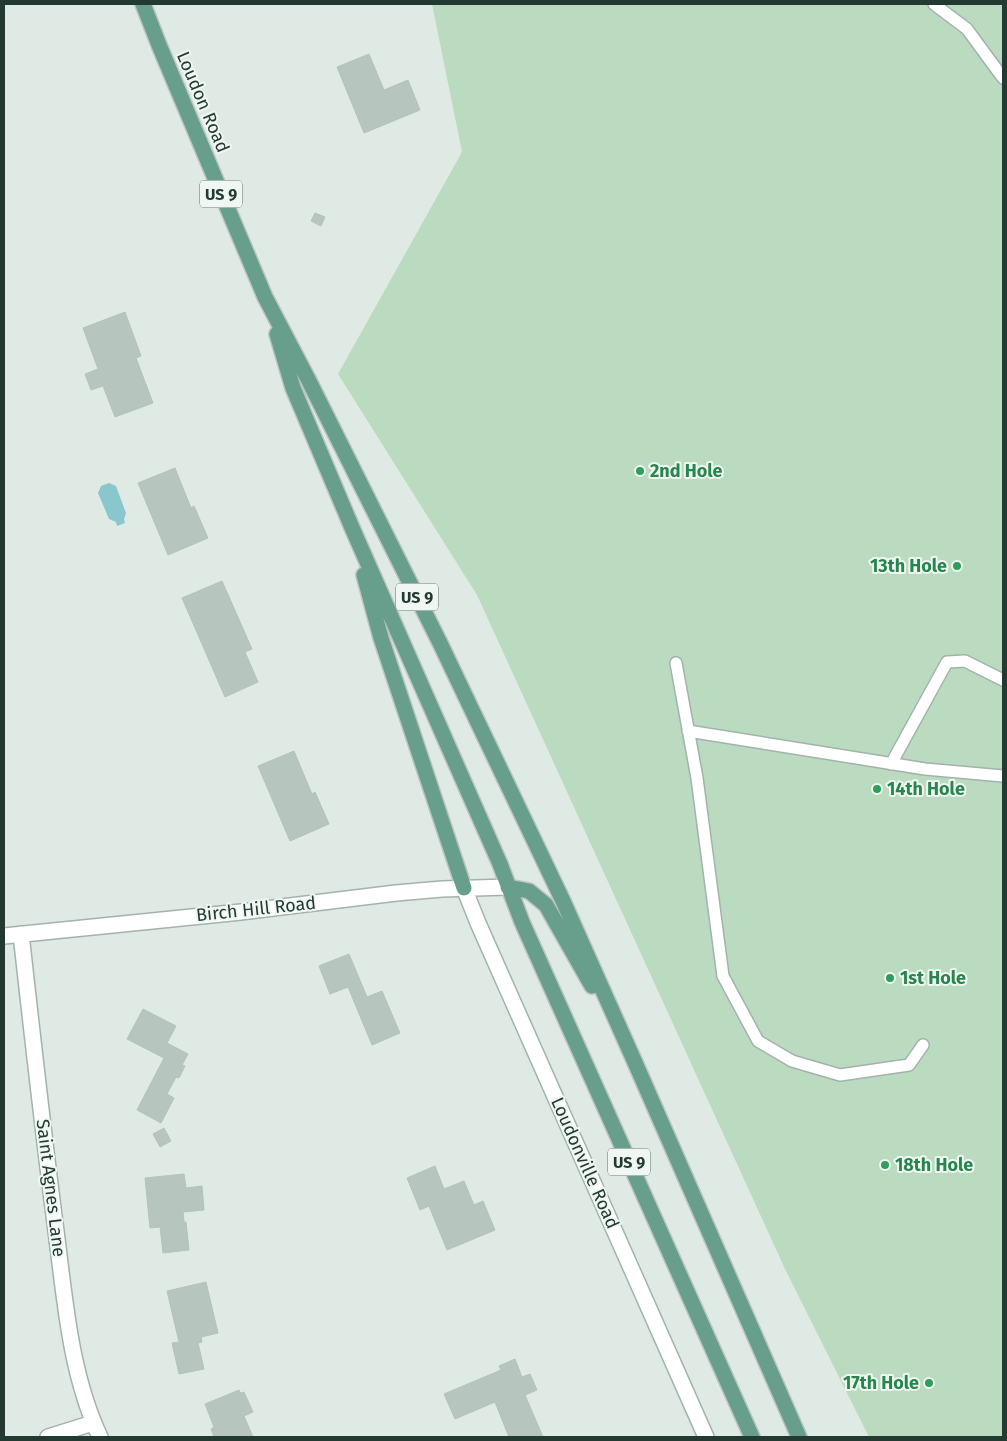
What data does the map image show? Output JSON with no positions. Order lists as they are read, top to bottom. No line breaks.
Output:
{"streets":{"main road":["Loudon Road","US 9"],"street":["Birch Hill Road","Loudonville Road","Saint Agnes Lane"]},"crossings":[["Loudon Road","US 9"],["US 9","Birch Hill Road"],["Birch Hill Road","Loudonville Road"],["Birch Hill Road","Saint Agnes Lane"]],"places":["2nd Hole","13th Hole","14th Hole","1st Hole","18th Hole","17th Hole"]}
